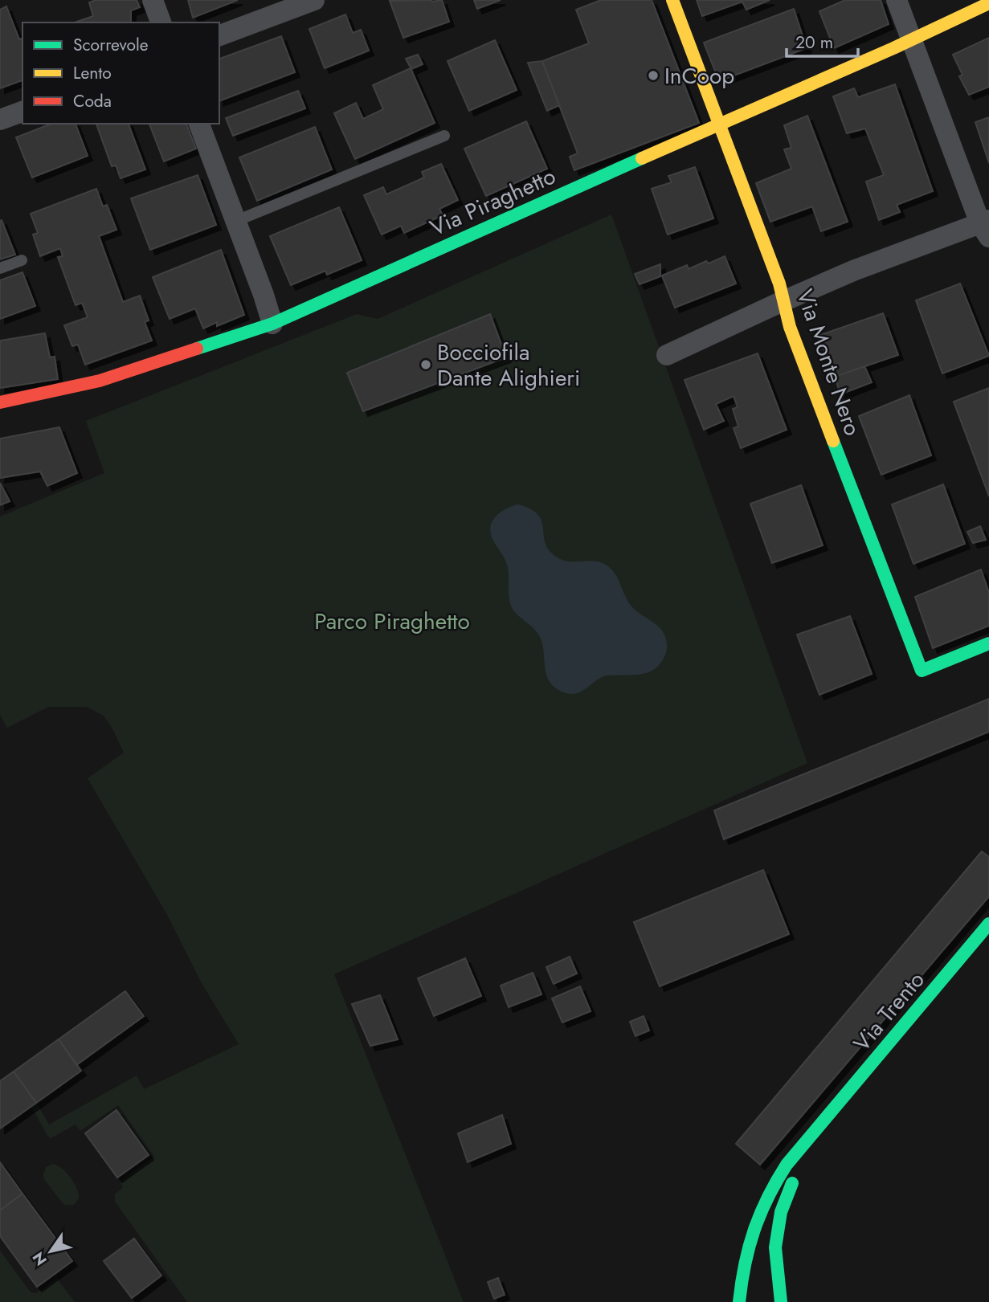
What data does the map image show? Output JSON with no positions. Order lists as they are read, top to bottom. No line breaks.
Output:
{"streets":{"street":["Via Piraghetto","Via Monte Nero","Via Trento"]},"crossings":[["Via Piraghetto","Via Monte Nero"]],"parks":["Parco Piraghetto"],"places":["InCoop","Bocciofila Dante Alighieri"],"legend":["Scorrevole","Lento","Coda"],"scale_bar":"20 m","north":"bottom left"}
